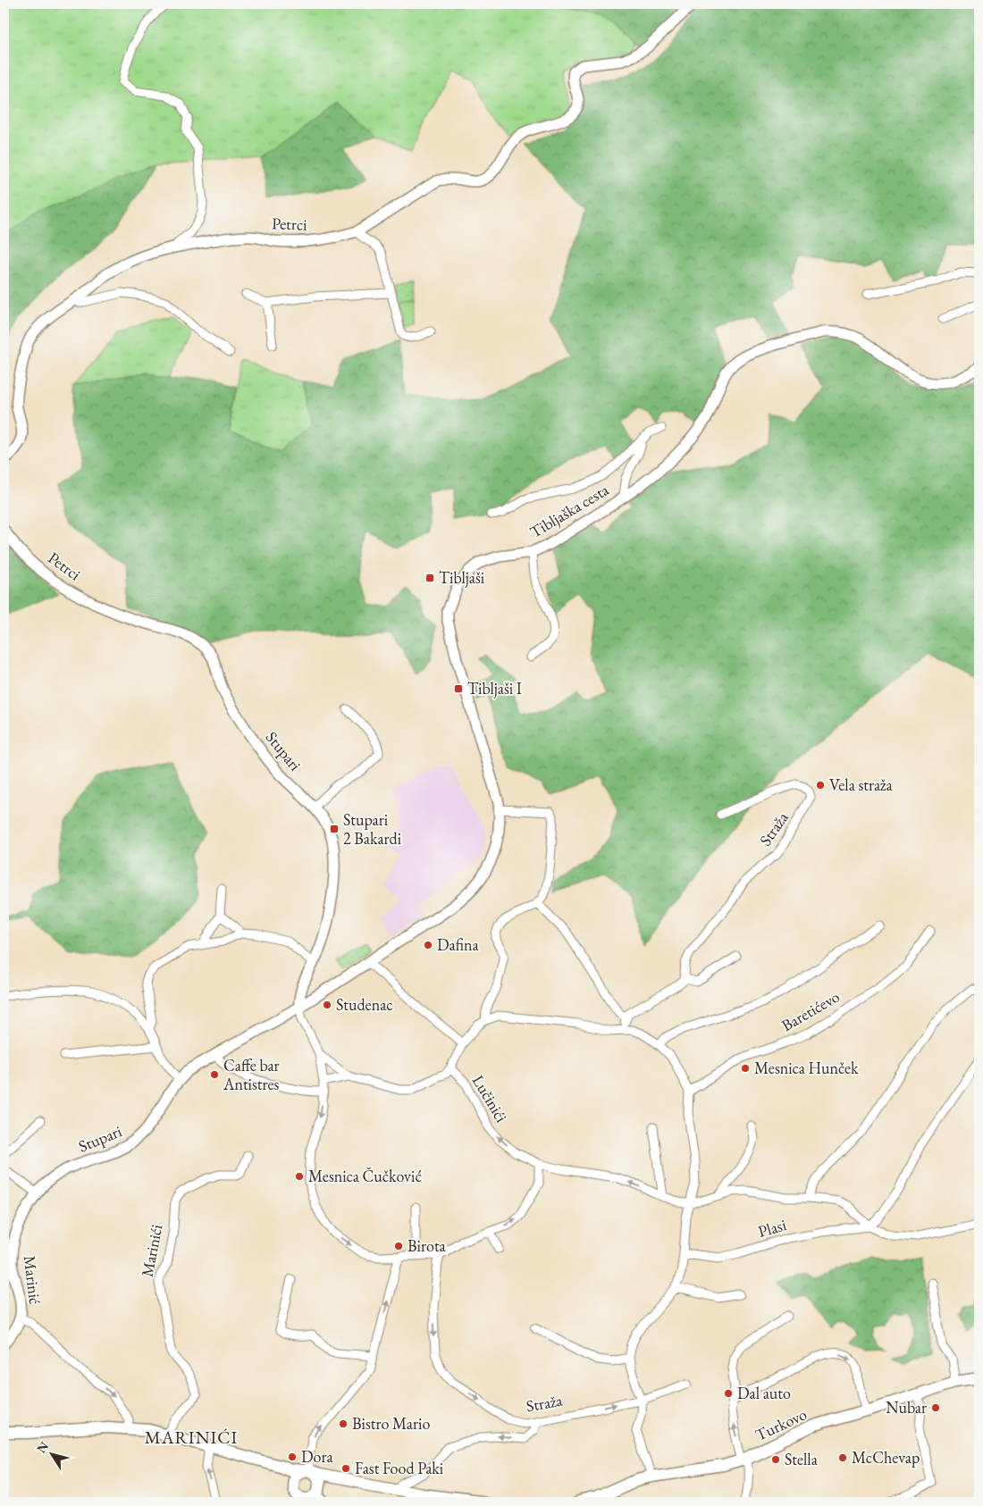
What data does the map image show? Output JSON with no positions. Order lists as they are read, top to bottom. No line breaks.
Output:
{"streets":{"main road":["Turkovo"],"street":["Petrci","Tibljaška cesta","Stupari","Straža","Baretićevo","Lučinići","Plasi","Marinići","Marinić"]},"crossings":[["Petrci","Stupari"],["Tibljaška cesta","Stupari"],["Stupari","Lučinići"],["Stupari","Marinić"],["Straža","Lučinići"]],"districts":["MARINIĆI"],"places":{"transit":["Tibljaši","Tibljaši I","Stupari 2 Bakardi"],"other":["Vela straža","Dafina","Studenac","Mesnica Hunček","Caffe bar Antistres","Mesnica Čučković","Birota","Dal auto","Nubar","Bistro Mario","Dora","McChevap","Stella","Fast Food Paki"]},"north":"top left"}
